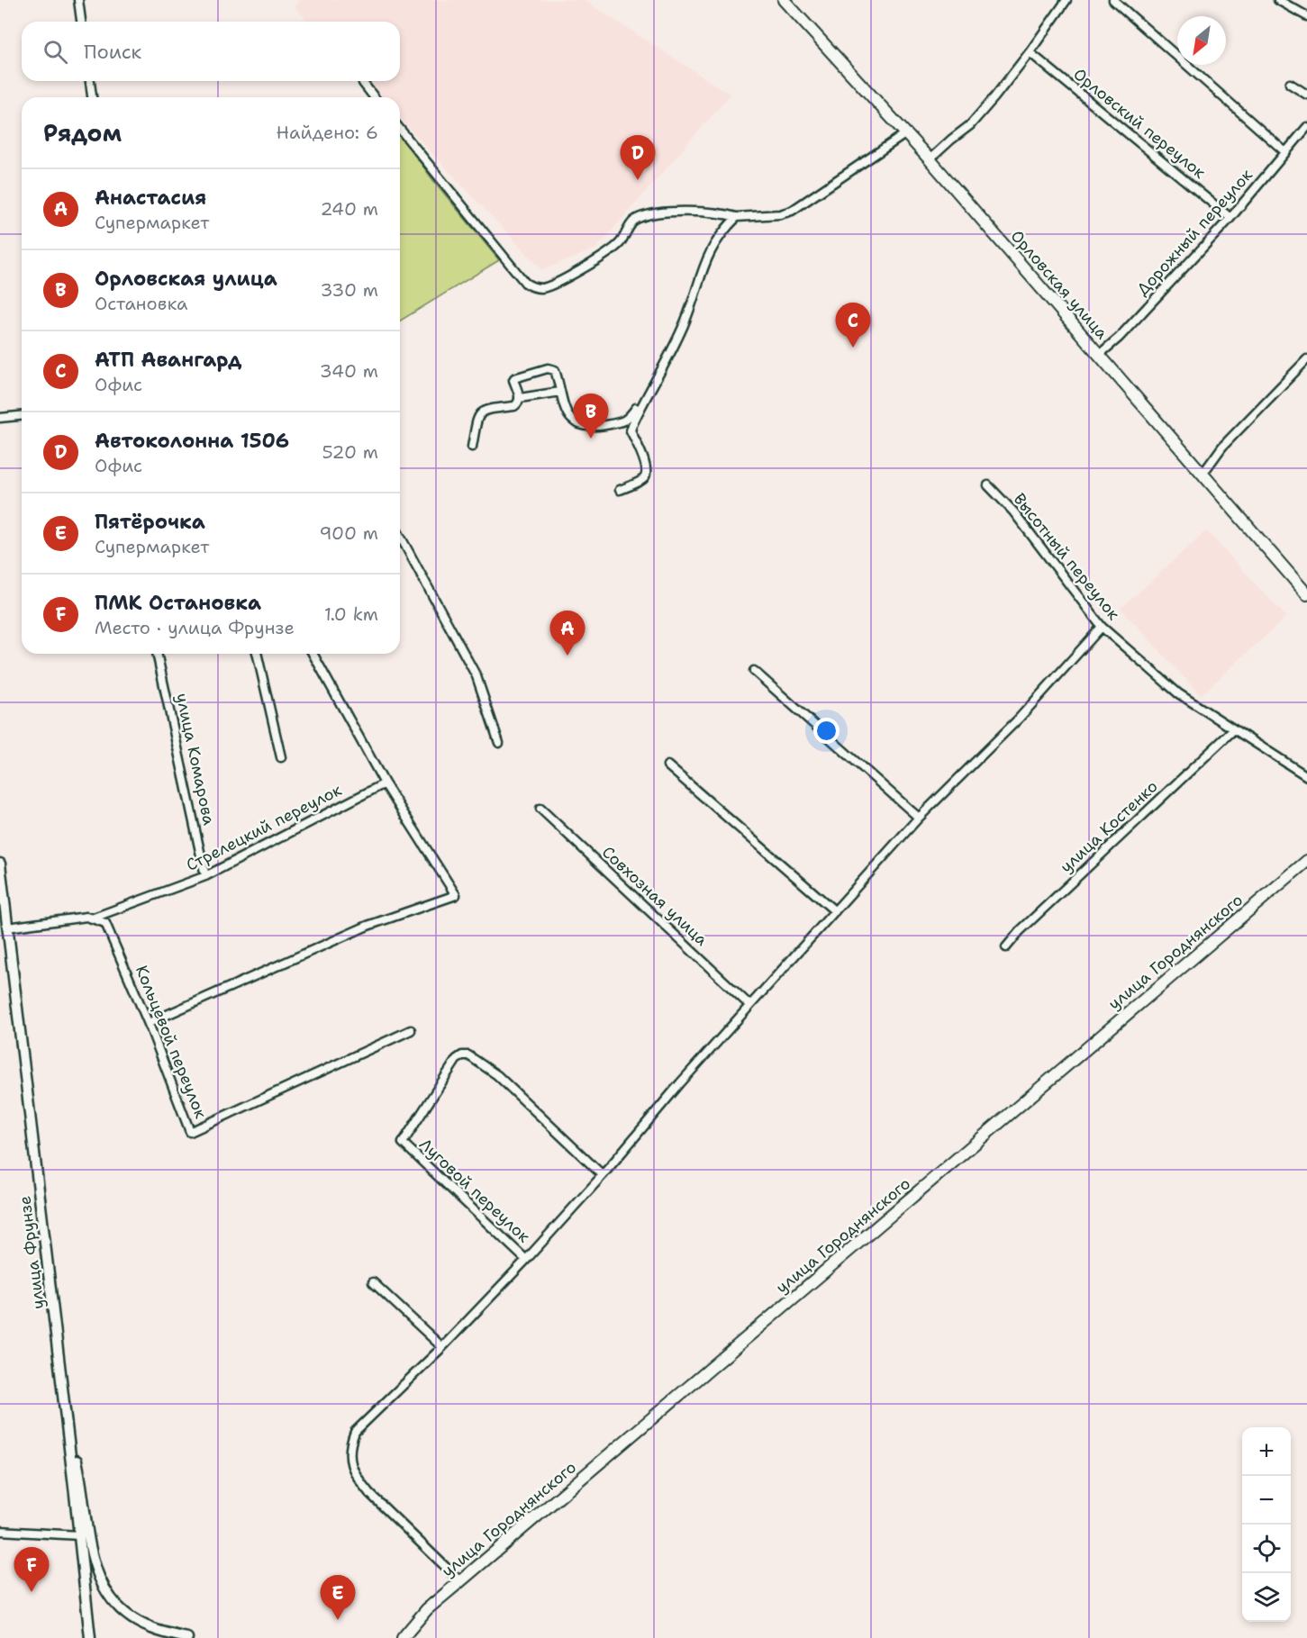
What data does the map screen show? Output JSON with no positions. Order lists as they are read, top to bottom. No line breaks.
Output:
{"streets":{"main road":["Орловская улица","улица Городнянского"],"street":["Орловский переулок","Дорожный переулок","Высотный переулок","улица Комарова","улица Костенко","Стрелецкий переулок","Совхозная улица","Кольцевой переулок","Луговой переулок","улица Фрунзе"]},"crossings":[["Орловский переулок","Дорожный переулок"],["Дорожный переулок","Орловская улица"],["Высотный переулок","улица Костенко"],["улица Комарова","Стрелецкий переулок"],["Стрелецкий переулок","Кольцевой переулок"]],"north":"bottom left","page":{"search":"Поиск","heading":["Рядом","Найдено: 6"],"pins":["D","C","B","A","F","E"],"list":[{"mark":"A","name":"Анастасия","note":"Супермаркет","value":"240 m"},{"mark":"B","name":"Орловская улица","note":"Остановка","value":"330 m"},{"mark":"C","name":"АТП Авангард","note":"Офис","value":"340 m"},{"mark":"D","name":"Автоколонна 1506","note":"Офис","value":"520 m"},{"mark":"E","name":"Пятёрочка","note":"Супермаркет","value":"900 m"},{"mark":"F","name":"ПМК Остановка","note":"Место · улица Фрунзе","value":"1.0 km"}],"map_buttons":["+","−"]}}
